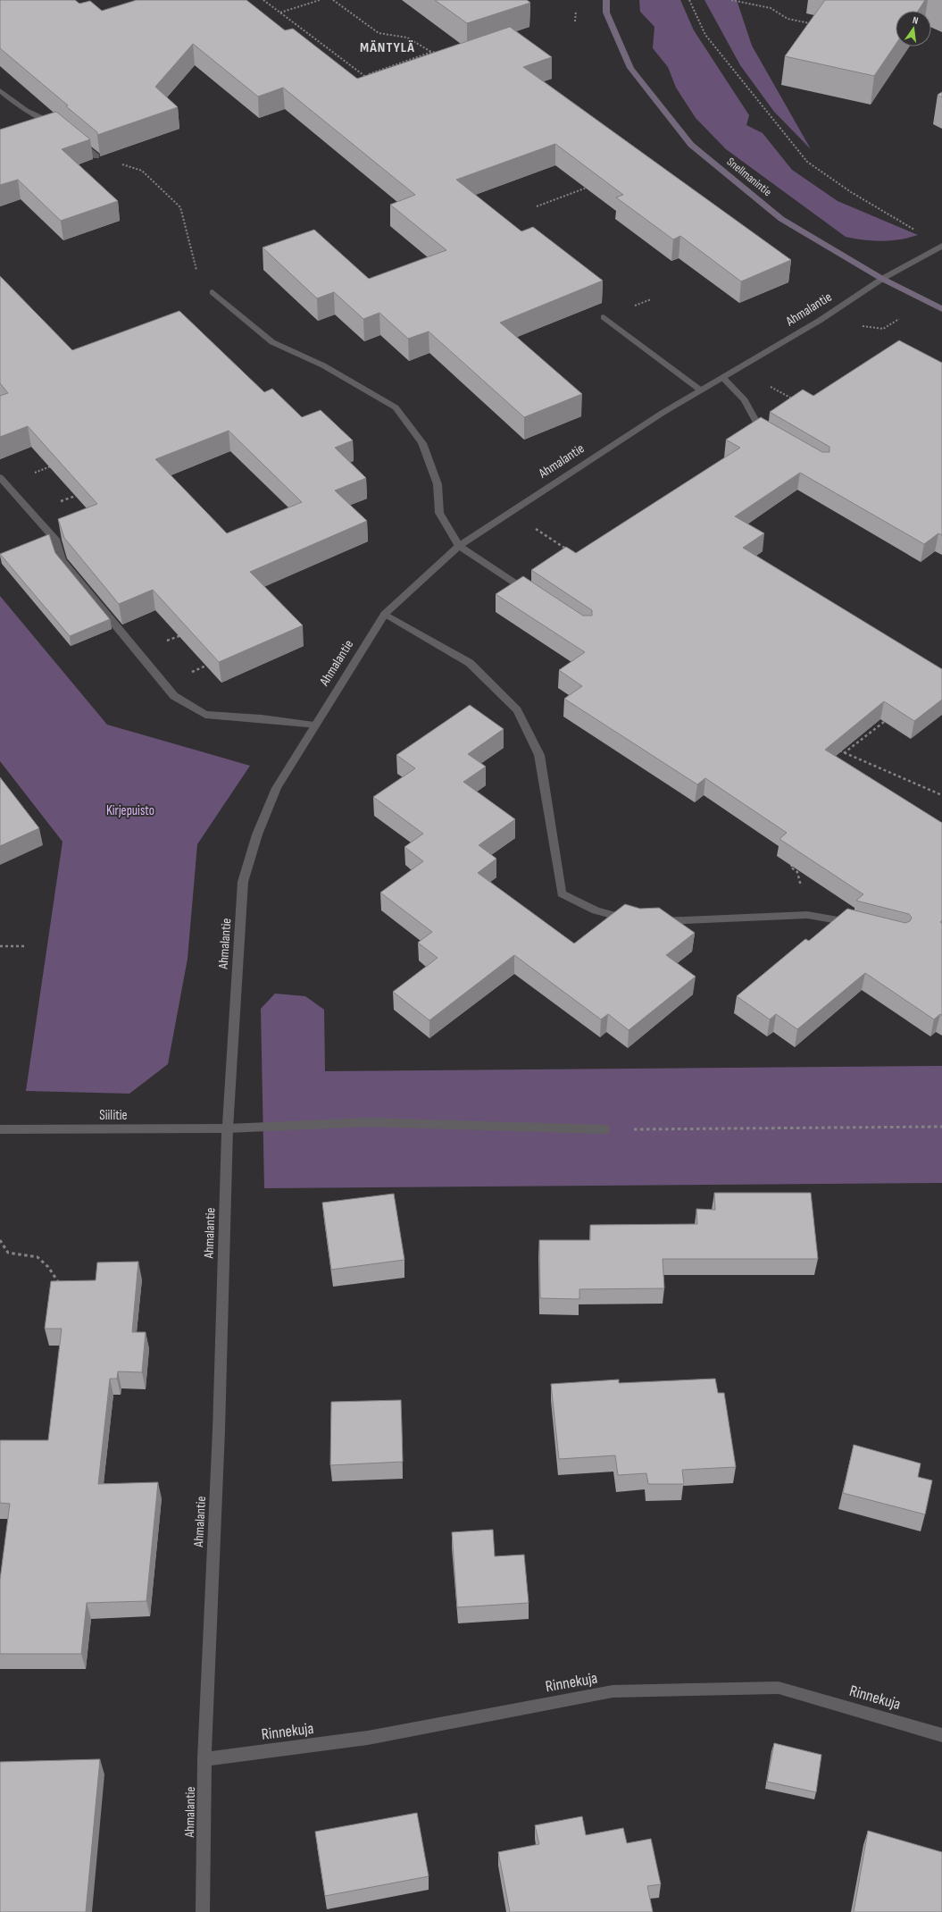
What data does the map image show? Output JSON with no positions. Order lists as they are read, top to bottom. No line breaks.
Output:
{"streets":{"street":["Snellmanintie","Ahmalantie","Siilitie","Rinnekuja"]},"crossings":[["Snellmanintie","Ahmalantie"],["Ahmalantie","Siilitie"],["Ahmalantie","Rinnekuja"]],"districts":["MÄNTYLÄ"],"parks":["Kirjepuisto"],"north":"top"}
